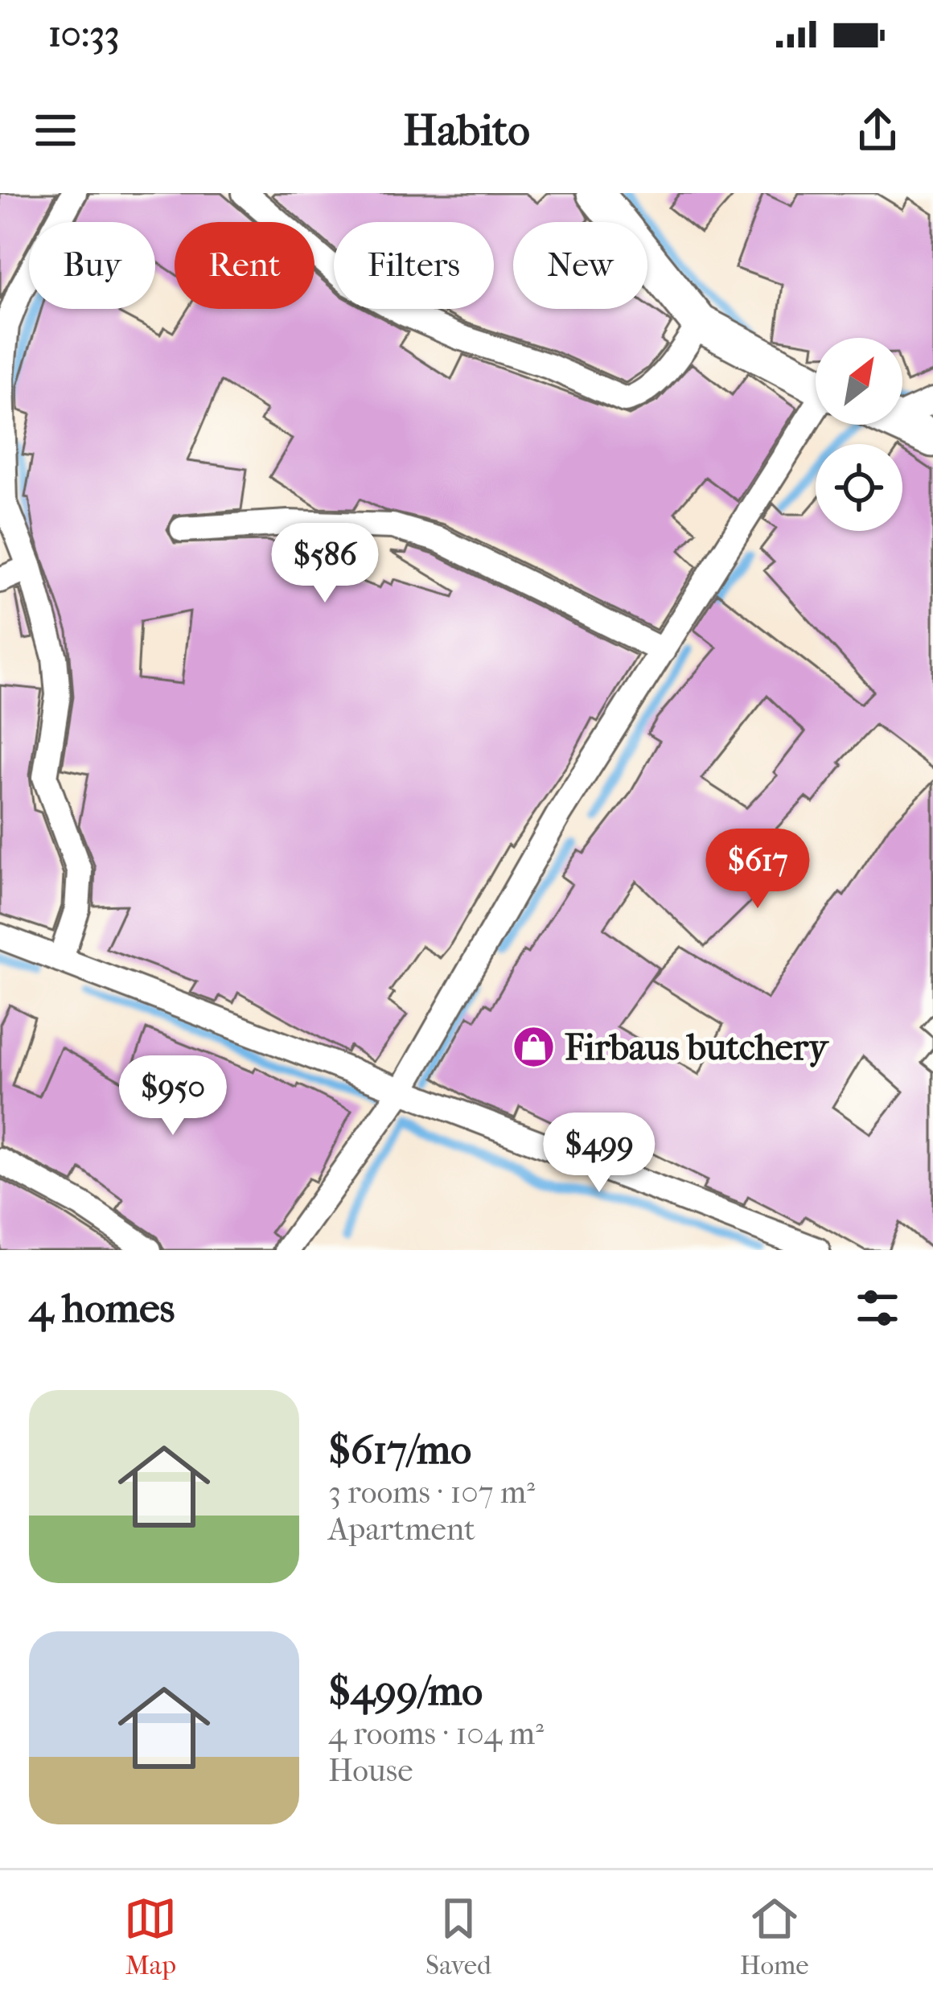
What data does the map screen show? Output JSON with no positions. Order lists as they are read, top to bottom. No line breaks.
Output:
{"places":{"shop":["Firbaus butchery"]},"north":"top right","page":{"status":"10:33","header":"Habito","chip":["Buy","Rent","Filters","New"],"price":["$586","$617","$950","$499"],"heading":"4 homes","list":[{"name":"$617/mo","note":"3 rooms · 107 m² · Apartment"},{"name":"$499/mo","note":"4 rooms · 104 m² · House"}],"tabs":["Map","Saved","Home"]}}
